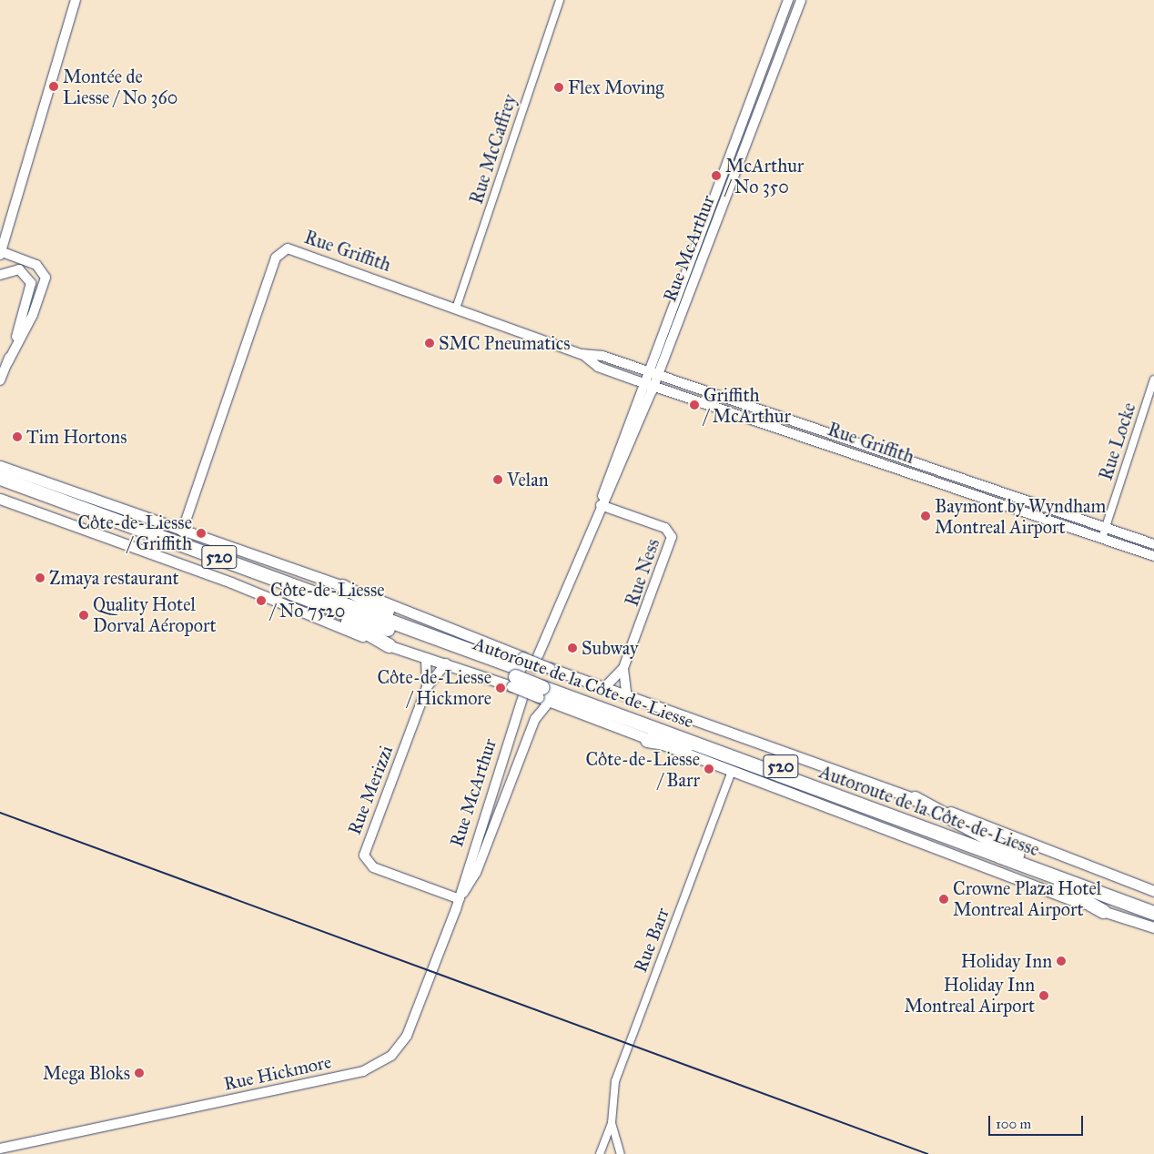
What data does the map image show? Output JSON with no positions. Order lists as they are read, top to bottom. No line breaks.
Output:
{"streets":{"highway":["520","Autoroute de la Côte-de-Liesse"],"street":["Rue McCaffrey","Rue McArthur","Rue Griffith","Rue Locke","Rue Ness","Rue Merizzi","Rue Barr","Rue Hickmore"]},"crossings":[["Rue McCaffrey","Rue Griffith"],["Rue McArthur","Rue Griffith"],["Rue McArthur","Rue Ness"],["Rue McArthur","Rue Merizzi"],["Rue McArthur","Rue Hickmore"],["Rue Griffith","Rue Locke"],["Rue Merizzi","Rue Hickmore"]],"places":["Montée de Liesse / No 360","Flex Moving","McArthur / No 350","SMC Pneumatics","Griffith / McArthur","Tim Hortons","Velan","Baymont by Wyndham Montreal Airport","Côte-de-Liesse / Griffith","Zmaya restaurant","Côte-de-Liesse / No 7520","Quality Hotel Dorval Aéroport","Subway","Côte-de-Liesse / Hickmore","Côte-de-Liesse / Barr","Crowne Plaza Hotel Montreal Airport","Holiday Inn","Holiday Inn Montreal Airport","Mega Bloks"],"scale_bar":"100 m"}
